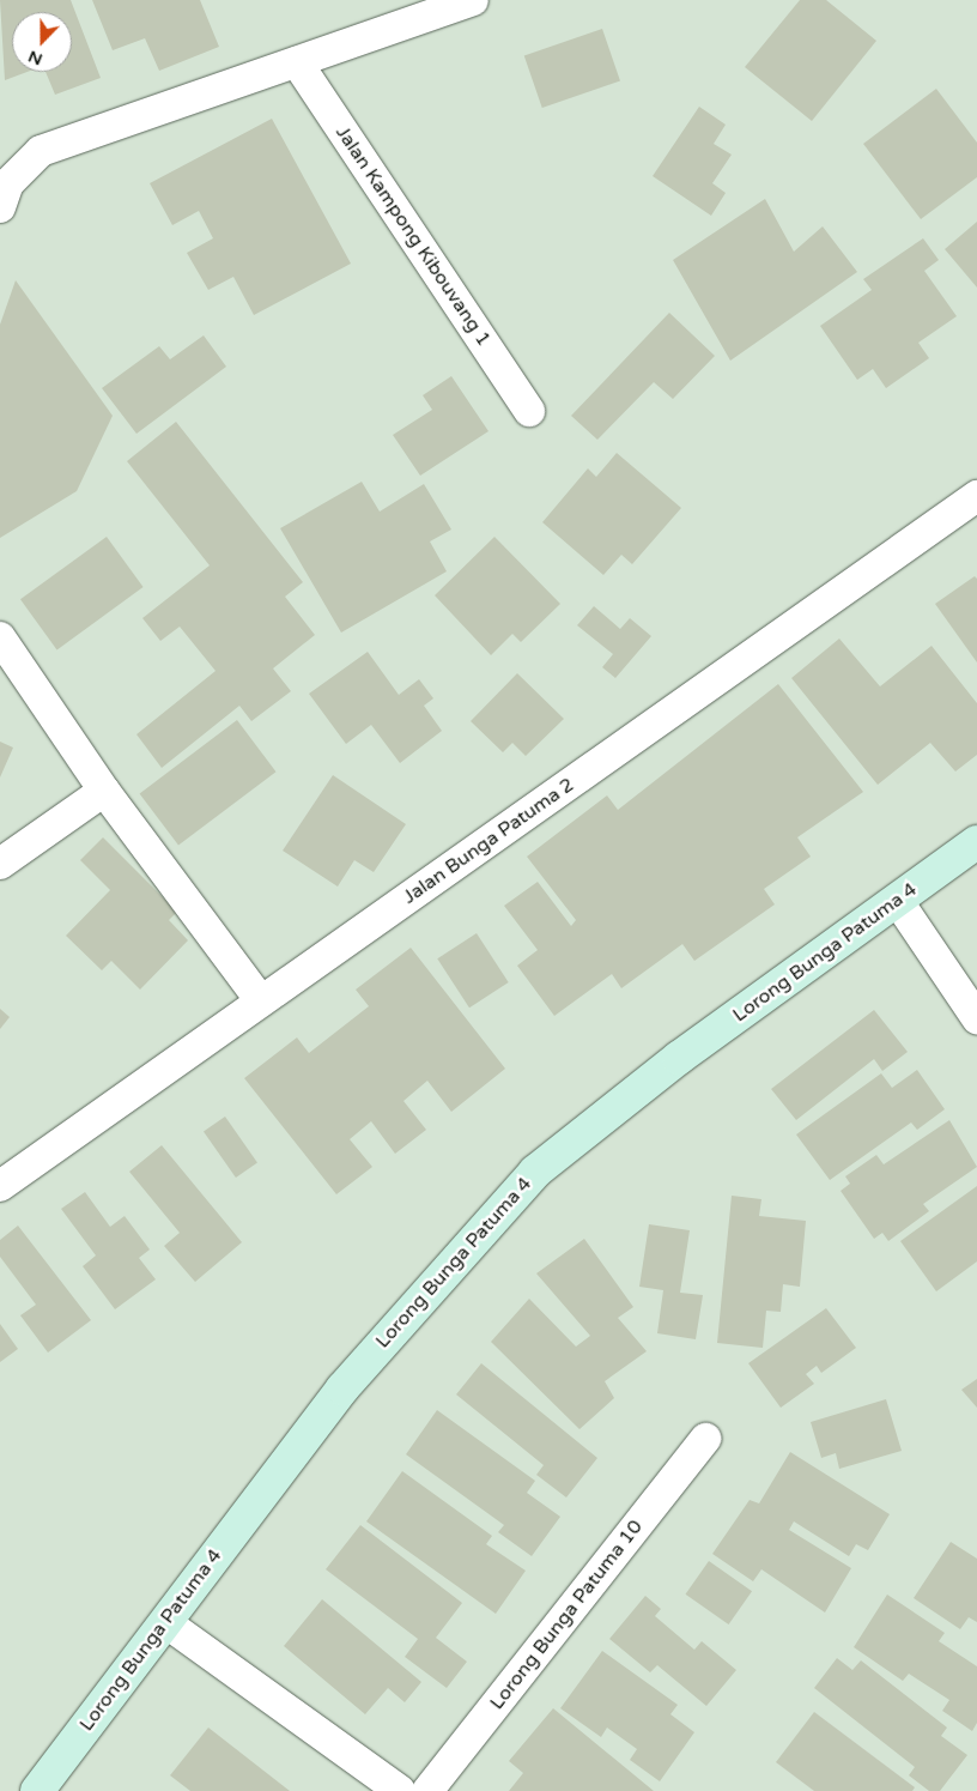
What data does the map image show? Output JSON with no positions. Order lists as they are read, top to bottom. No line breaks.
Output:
{"streets":{"street":["Jalan Kampong Kibouvang 1","Jalan Bunga Patuma 2","Lorong Bunga Patuma 4","Lorong Bunga Patuma 10"]},"north":"bottom"}
